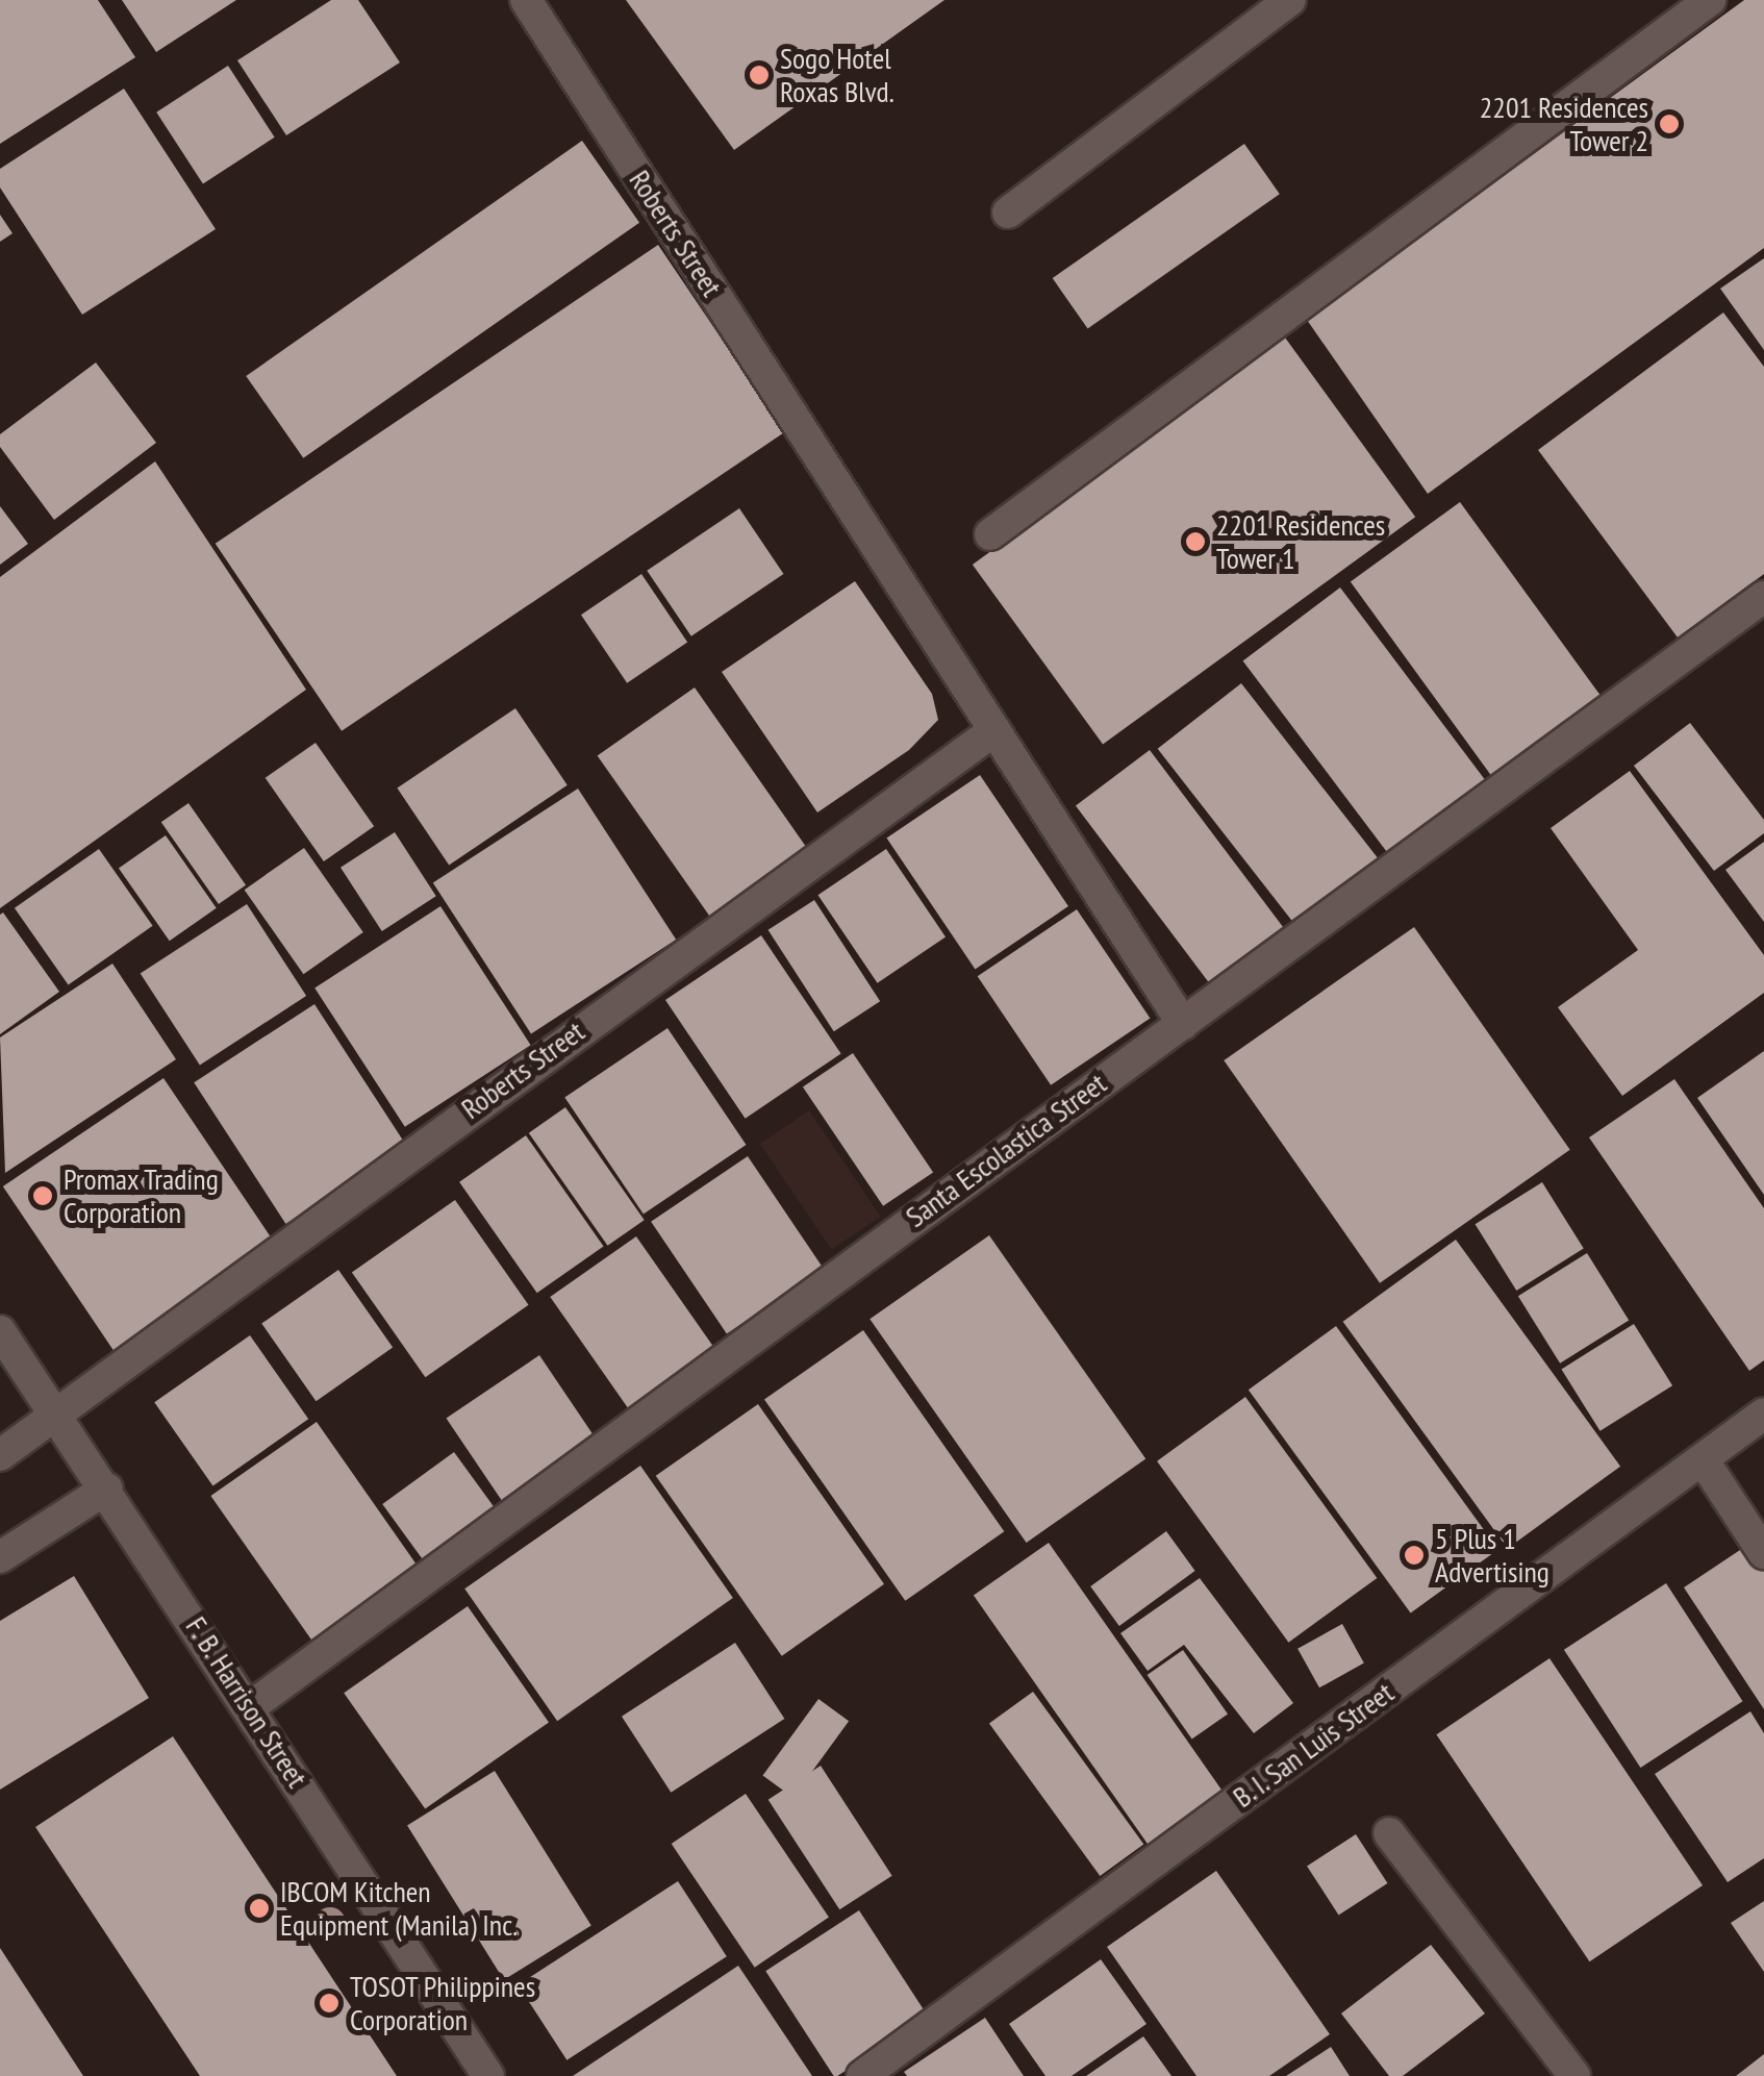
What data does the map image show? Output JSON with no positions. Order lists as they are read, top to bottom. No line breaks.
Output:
{"streets":{"street":["Roberts Street","Santa Escolastica Street","F. B. Harrison Street","B. I. San Luis Street"]},"crossings":[["Roberts Street","Santa Escolastica Street"],["Roberts Street","F. B. Harrison Street"],["Santa Escolastica Street","F. B. Harrison Street"]],"places":["Sogo Hotel Roxas Blvd.","2201 Residences Tower 2","2201 Residences Tower 1","Promax Trading Corporation","5 Plus 1 Advertising","IBCOM Kitchen Equipment (Manila) Inc.","TOSOT Philippines Corporation"]}
